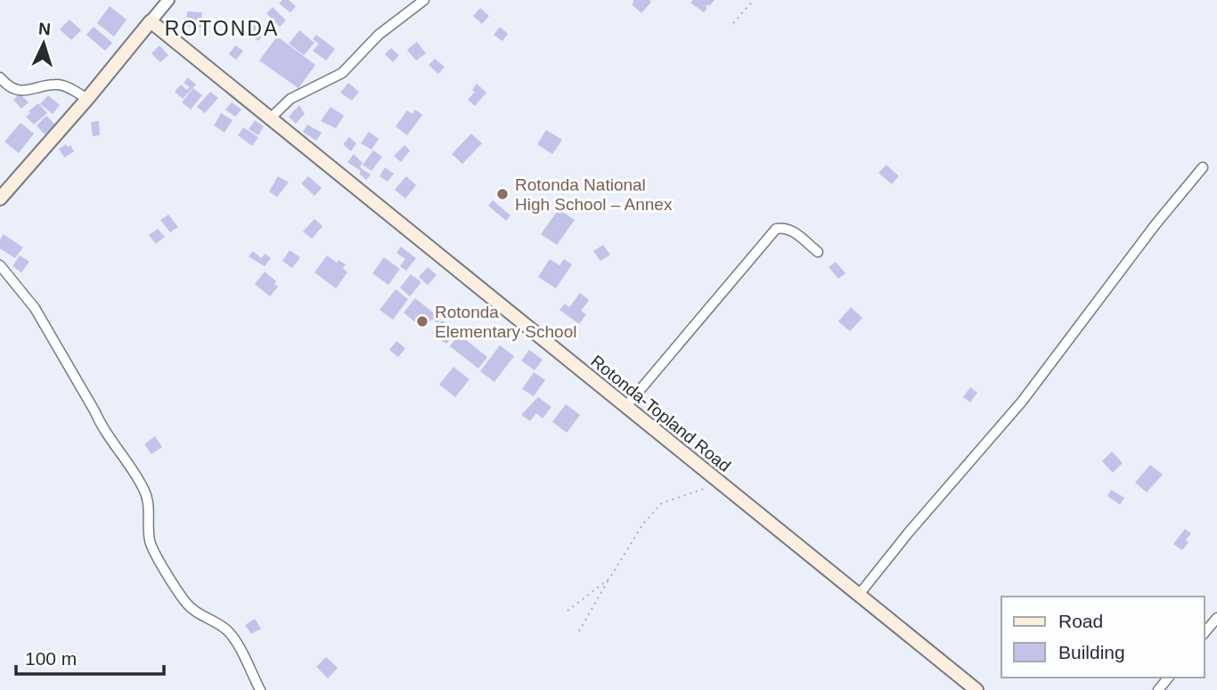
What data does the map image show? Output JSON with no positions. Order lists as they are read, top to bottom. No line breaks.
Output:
{"streets":{"main road":["Rotonda-Topland Road"]},"districts":["ROTONDA"],"places":["Rotonda National High School – Annex","Rotonda Elementary School"],"legend":["Road","Building"],"scale_bar":"100 m","north":"top"}
